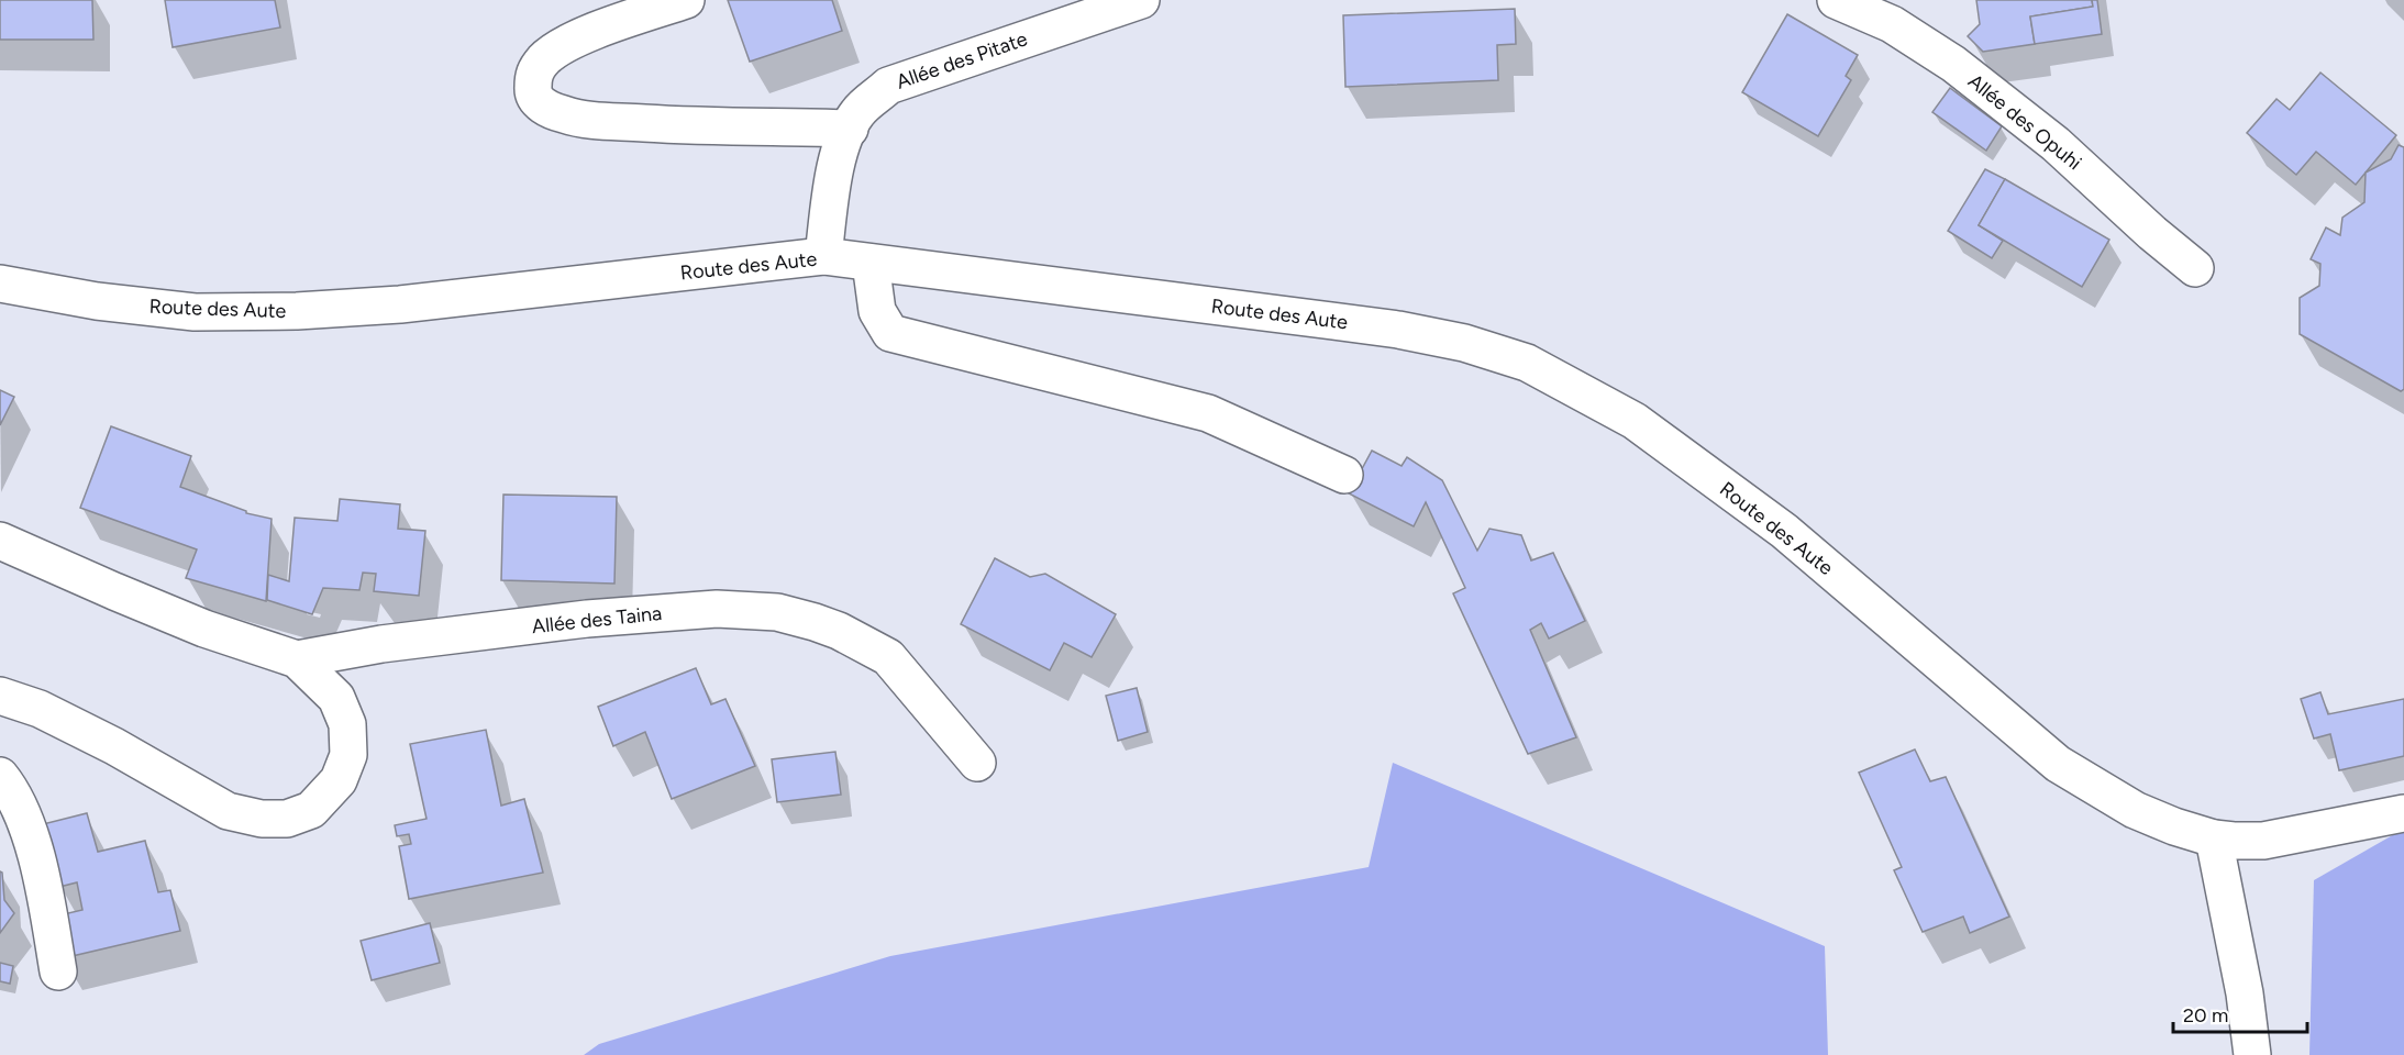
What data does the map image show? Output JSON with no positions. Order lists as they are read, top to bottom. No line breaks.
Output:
{"streets":{"street":["Allée des Pitate","Allée des Opuhi","Route des Aute","Allée des Taina"]},"crossings":[["Allée des Pitate","Route des Aute"]],"scale_bar":"20 m"}
